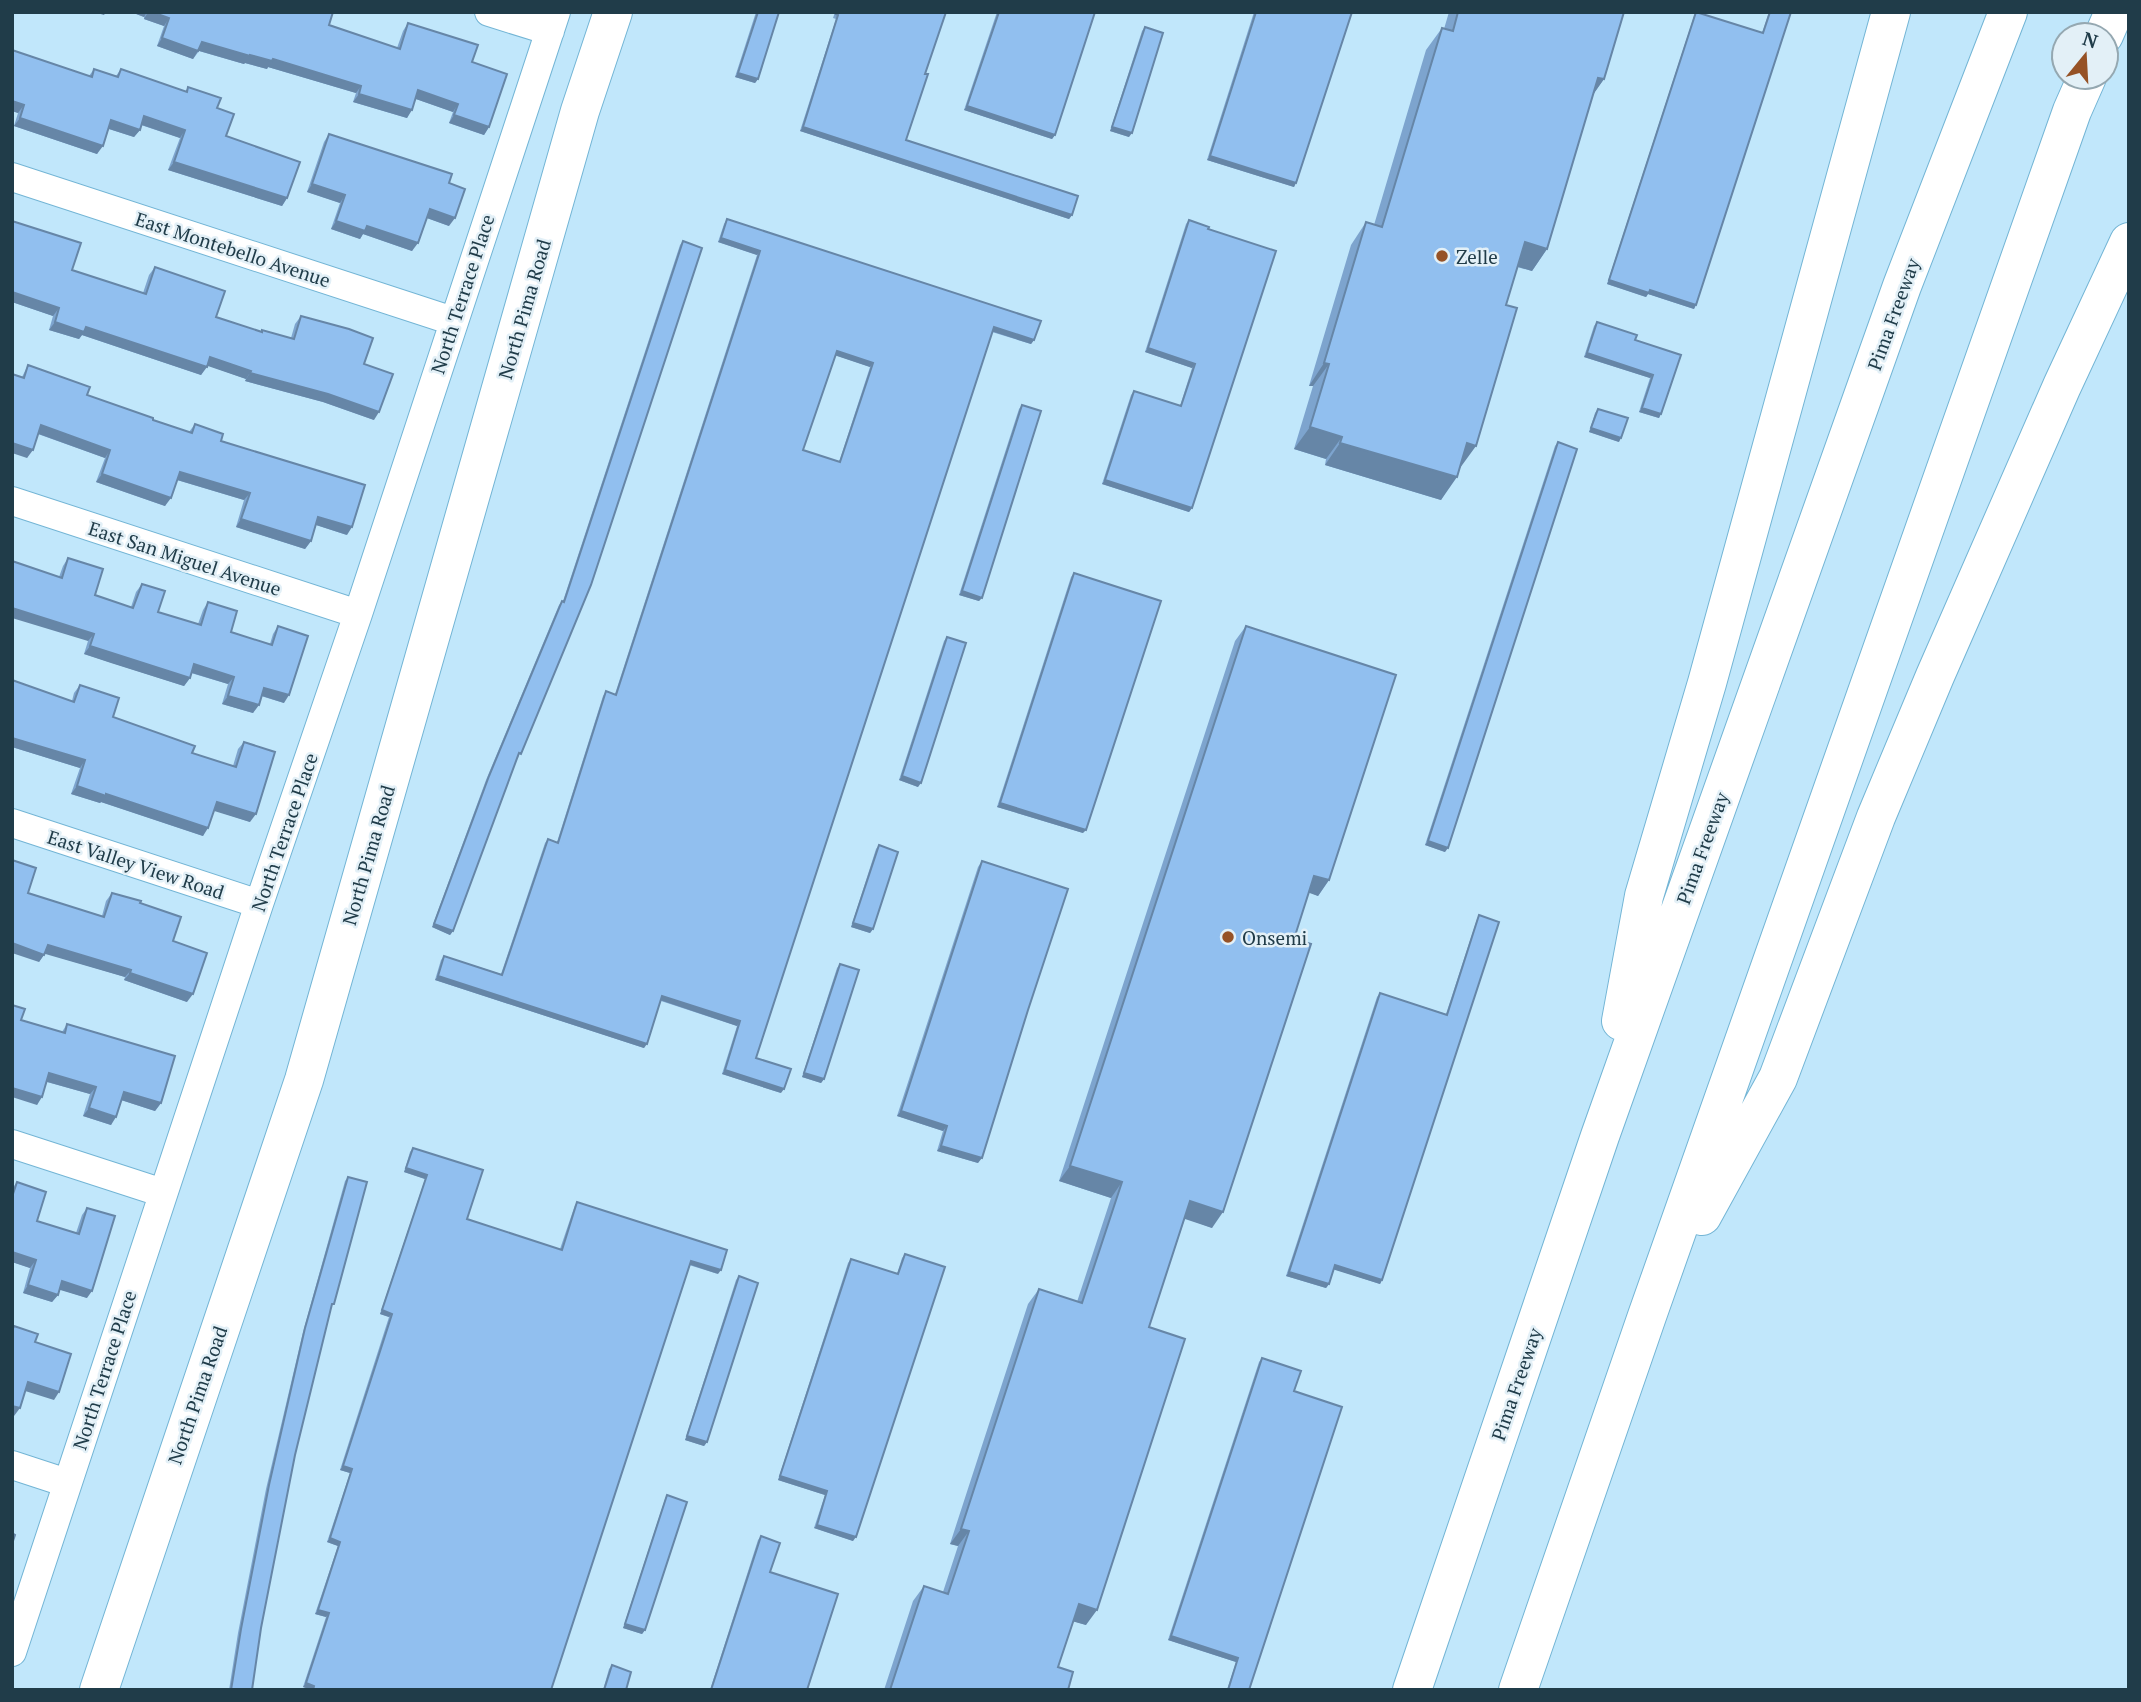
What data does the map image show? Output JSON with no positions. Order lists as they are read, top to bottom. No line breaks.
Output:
{"streets":{"main road":["North Pima Road","Pima Freeway"],"street":["East Montebello Avenue","North Terrace Place","East San Miguel Avenue","East Valley View Road"]},"crossings":[["East Montebello Avenue","North Terrace Place"],["North Terrace Place","East San Miguel Avenue"],["North Terrace Place","East Valley View Road"]],"places":["Zelle","Onsemi"],"north":"top"}
